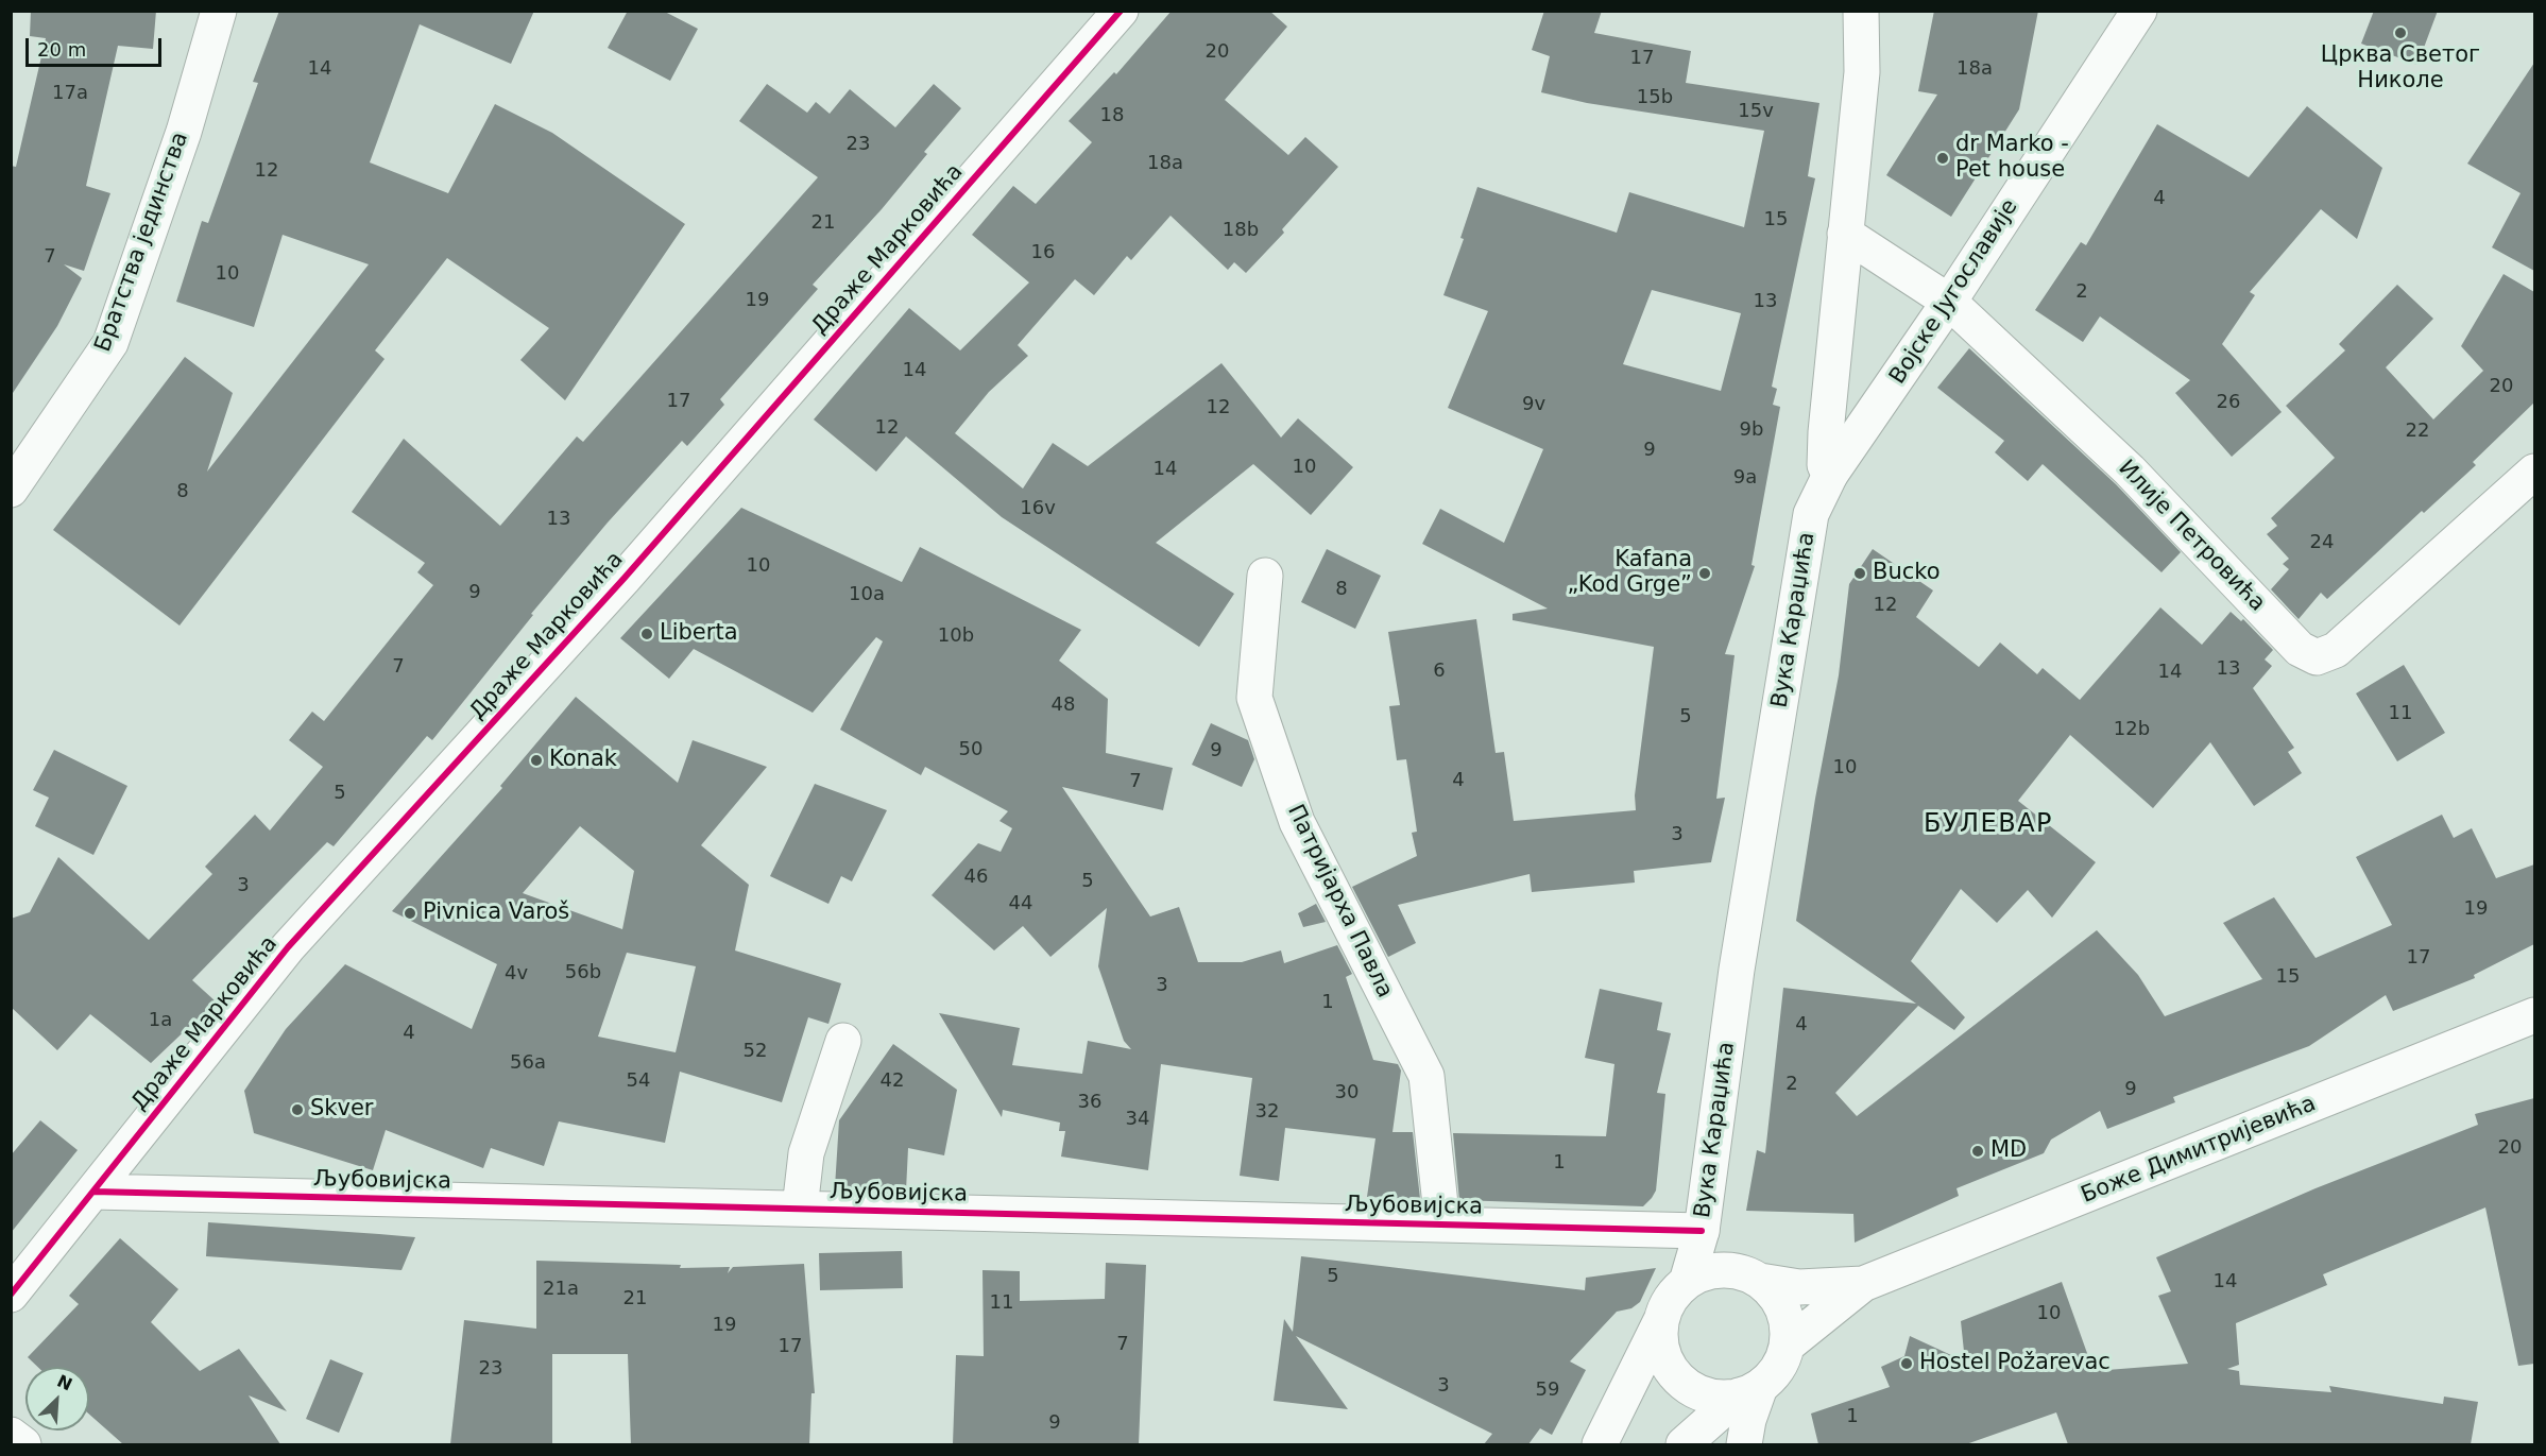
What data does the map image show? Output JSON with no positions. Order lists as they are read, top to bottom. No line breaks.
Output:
{"streets":{"street":["Братства јединства","Драже Марковића","Војске Југославије","Илије Петровића","Вука Караџића","Патријарха Павла","Боже Димитријевића","Љубовијска"]},"crossings":[["Драже Марковића","Љубовијска"],["Војске Југославије","Илије Петровића"],["Војске Југославије","Вука Караџића"],["Вука Караџића","Боже Димитријевића"],["Вука Караџића","Љубовијска"],["Патријарха Павла","Љубовијска"]],"districts":["БУЛЕВАР"],"places":["Црква Светог Николе","dr Marko - Pet house","Kafana „Kod Grge”","Bucko","Liberta","Konak","Pivnica Varoš","Skver","MD","Hostel Požarevac"],"house_numbers":["20","17","14","18a","17a","15b","15v","18","23","18a","12","4","15","21","18b","16","7","10","2","19","13","14","20","17","26","9v","12","12","9b","22","9","10","14","9a","8","16v","13","24","10","8","9","10a","12","10b","7","13","6","14","48","11","5","12b","50","9","10","4","7","5","3","46","5","3","44","19","17","56b","4v","15","3","1","1a","4","4","52","56a","54","42","2","9","30","36","32","34","20","1","5","14","21a","21","11","10","19","7","17","23","3","59","1","9"],"scale_bar":"20 m","north":"top right"}
